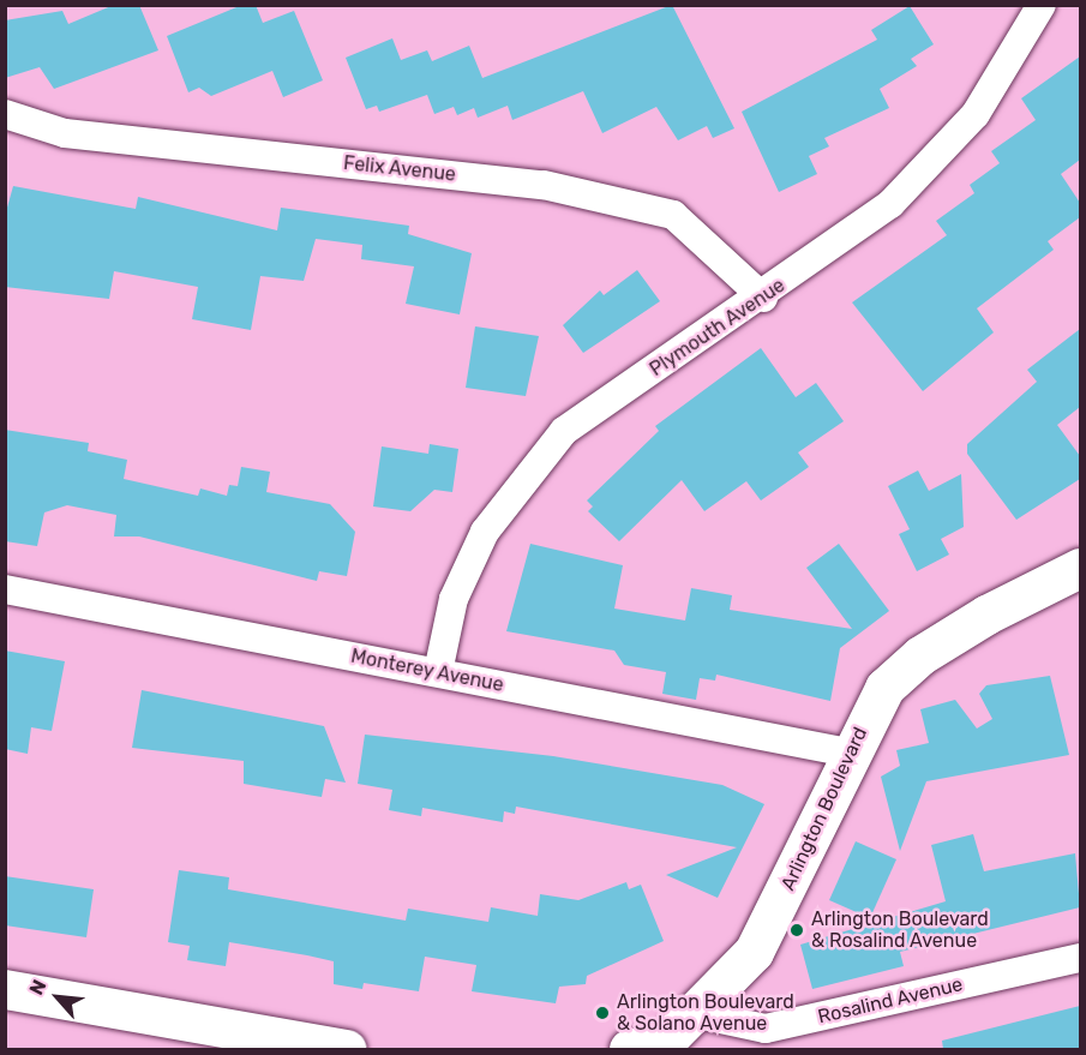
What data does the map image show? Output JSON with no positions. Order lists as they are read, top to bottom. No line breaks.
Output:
{"streets":{"main road":["Arlington Boulevard"],"street":["Felix Avenue","Plymouth Avenue","Monterey Avenue","Rosalind Avenue"]},"crossings":[["Felix Avenue","Plymouth Avenue"],["Plymouth Avenue","Monterey Avenue"],["Monterey Avenue","Arlington Boulevard"],["Arlington Boulevard","Rosalind Avenue"]],"places":["Arlington Boulevard & Rosalind Avenue","Arlington Boulevard & Solano Avenue"],"north":"top left"}
